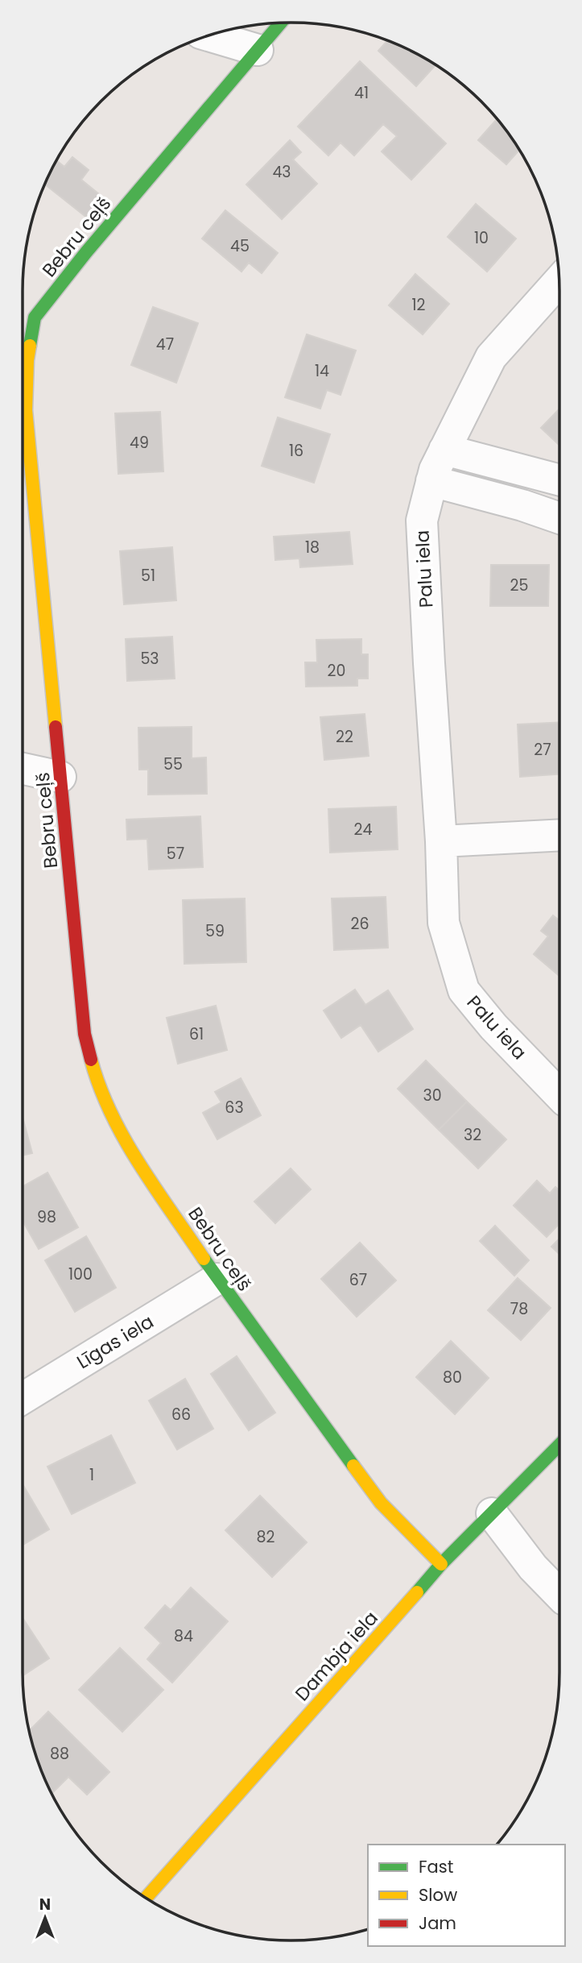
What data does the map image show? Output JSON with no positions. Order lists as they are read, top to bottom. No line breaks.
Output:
{"streets":{"street":["Bebru ceļš","Palu iela","Līgas iela","Dambja iela"]},"crossings":[["Bebru ceļš","Līgas iela"],["Bebru ceļš","Dambja iela"]],"house_numbers":["41","43","10","45","12","47","14","49","16","18","51","25","53","20","22","27","55","24","57","26","59","61","30","63","32","98","100","67","78","80","66","1","82","84","88"],"legend":["Fast","Slow","Jam"],"north":"top"}
